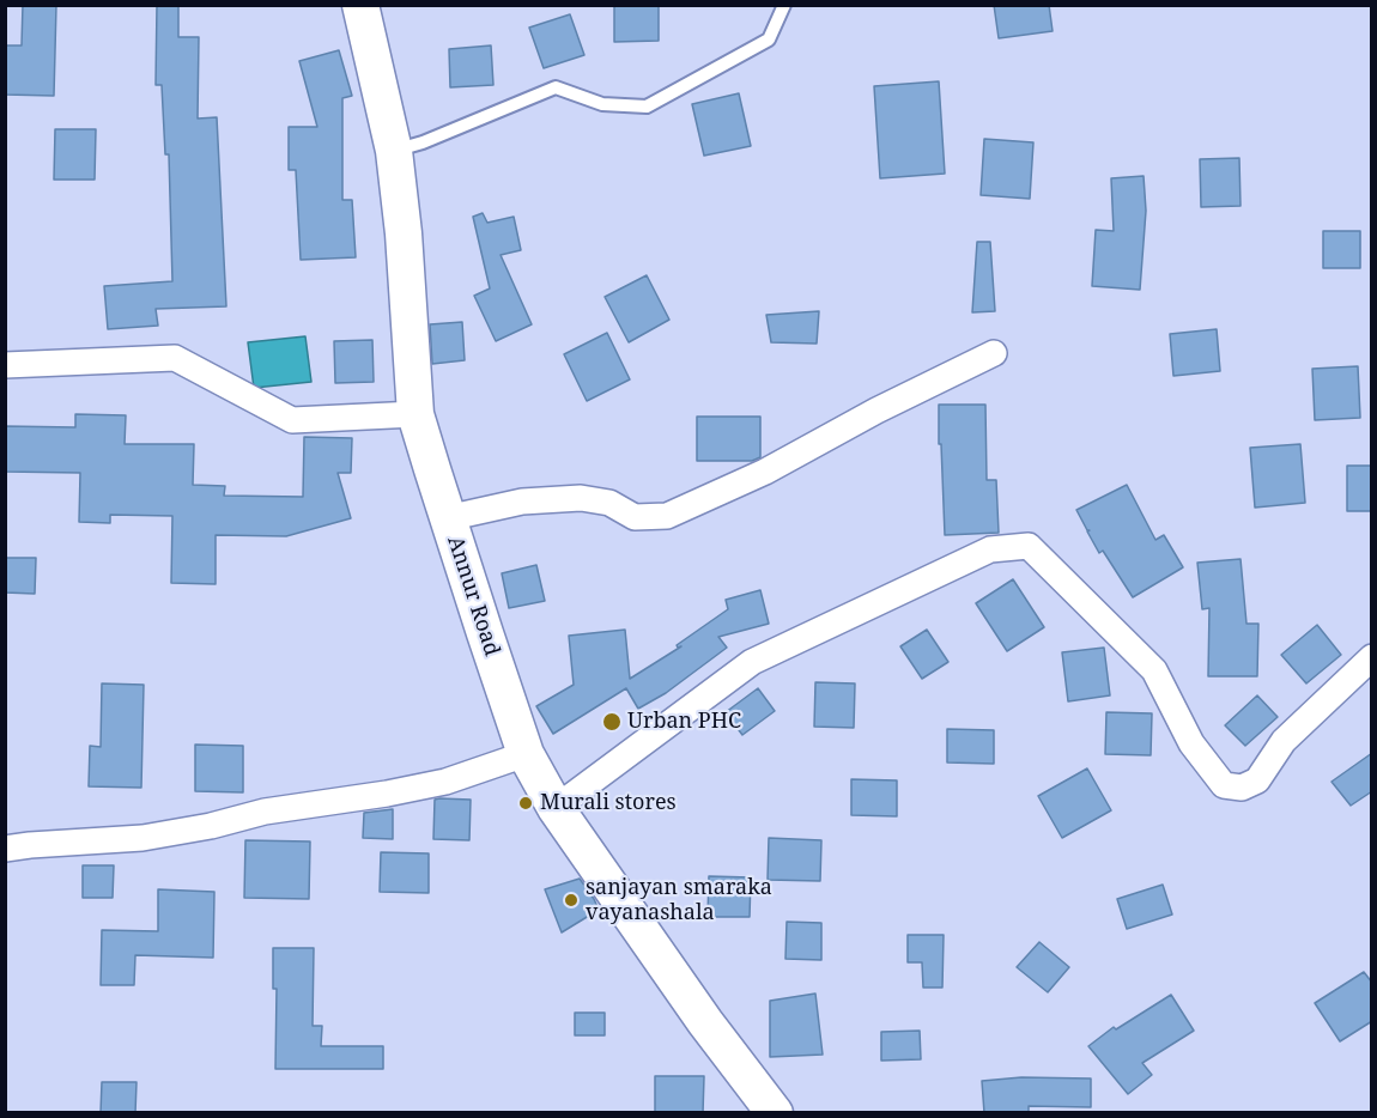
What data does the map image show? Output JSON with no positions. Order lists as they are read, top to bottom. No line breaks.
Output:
{"streets":{"main road":["Annur Road"]},"places":["Urban PHC","Murali stores","sanjayan smaraka vayanashala"]}
